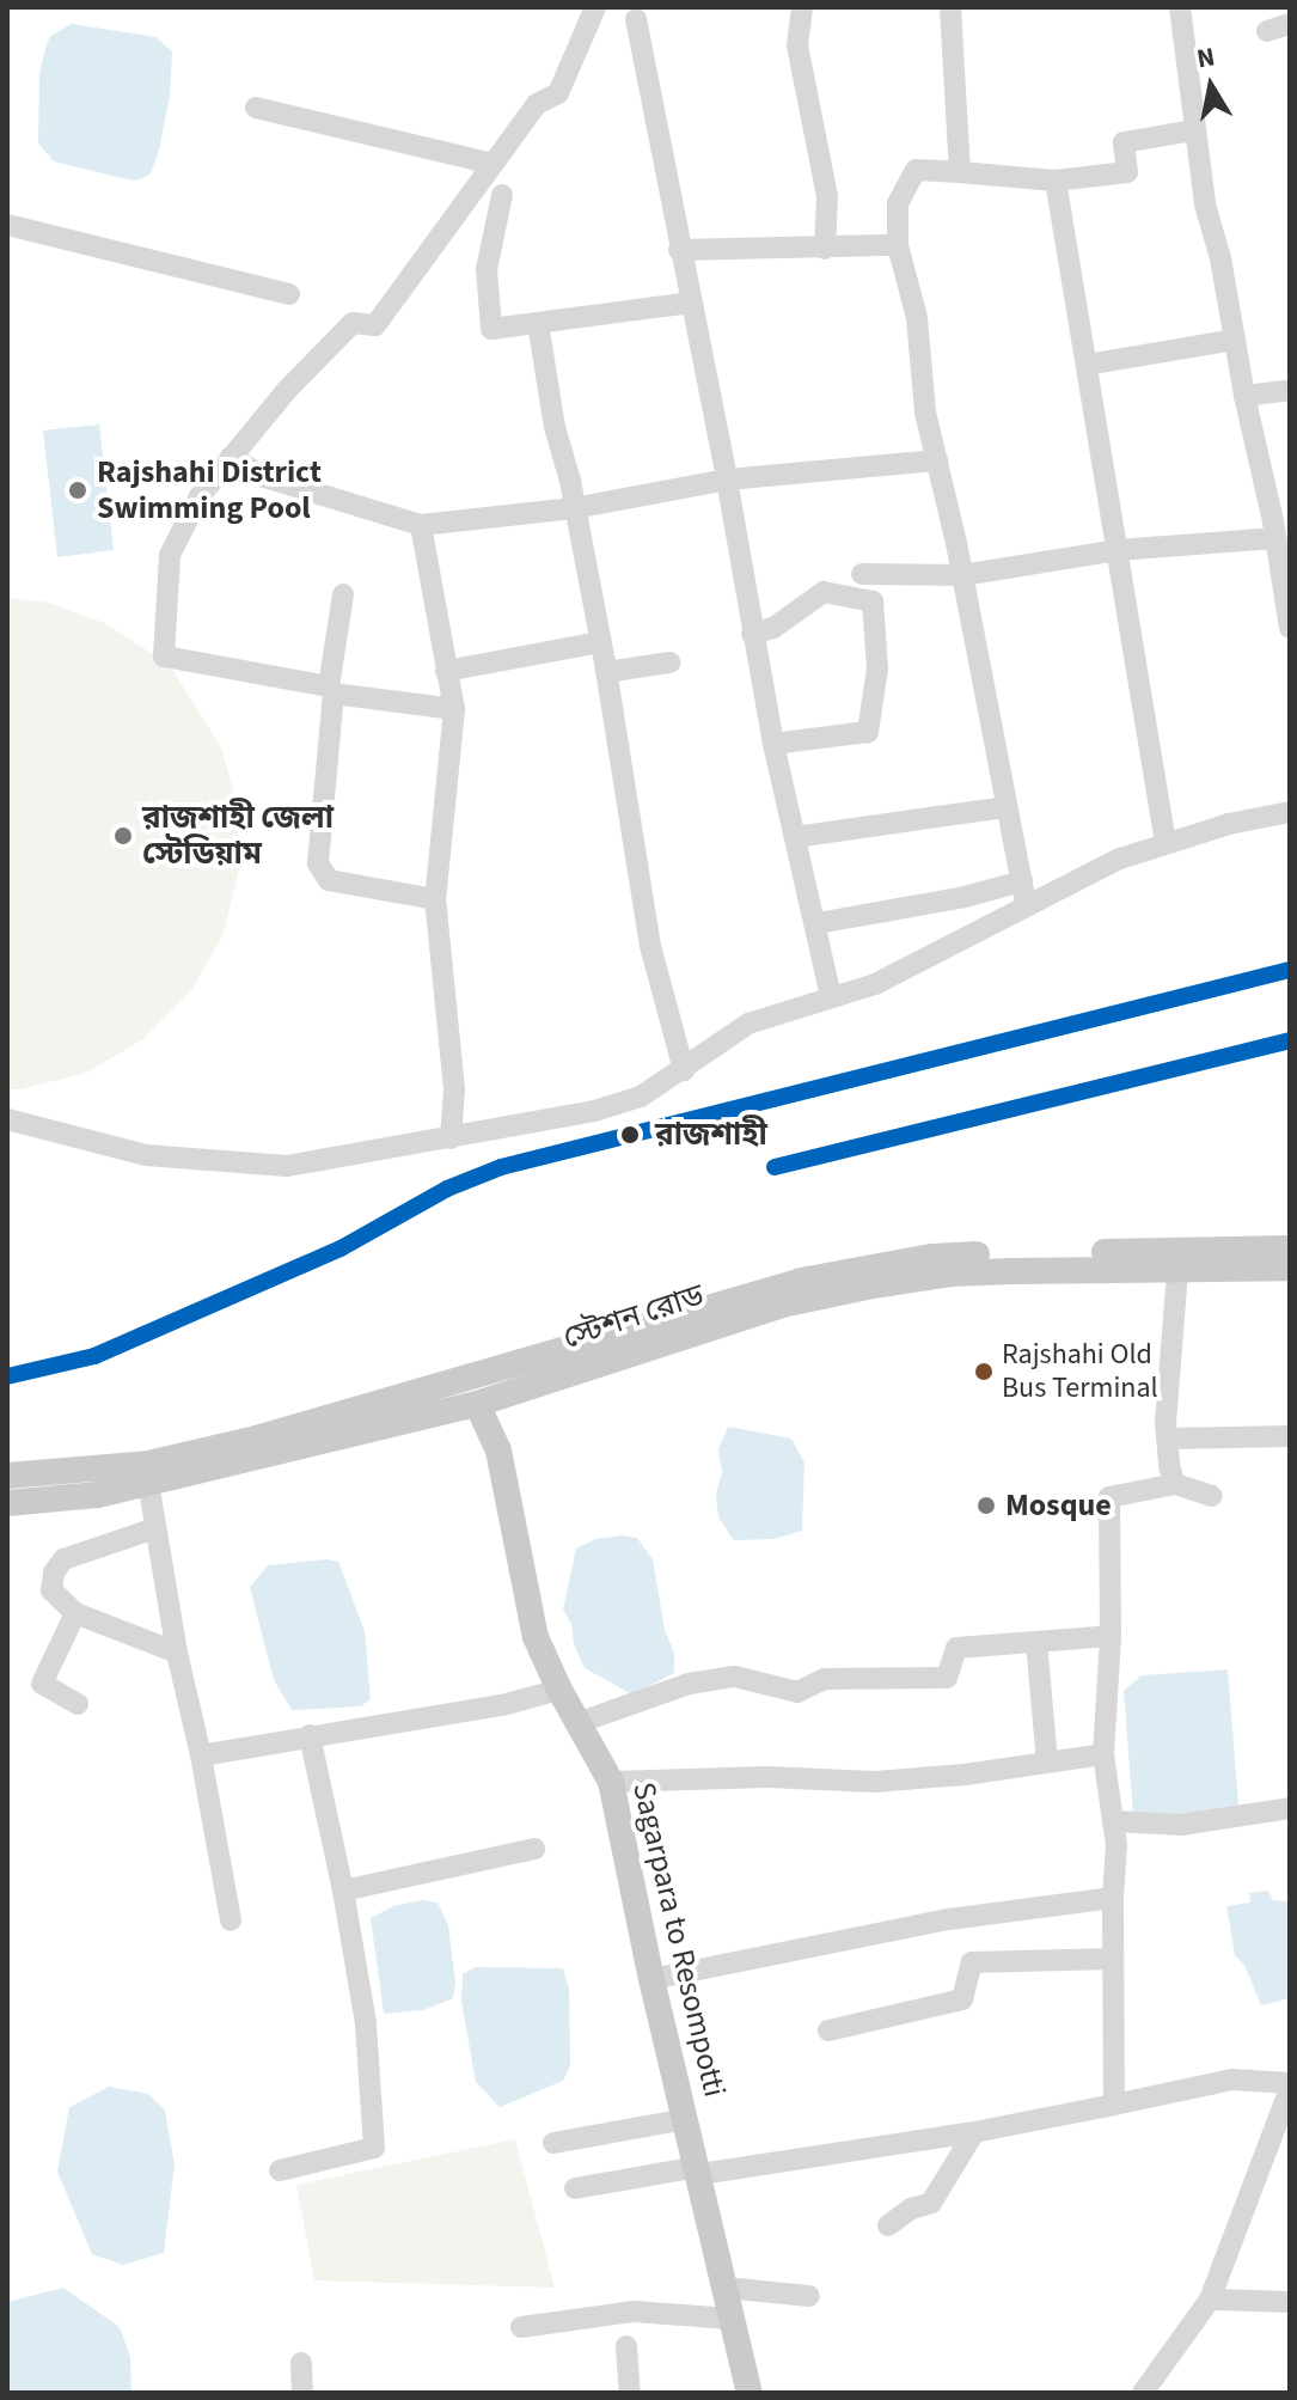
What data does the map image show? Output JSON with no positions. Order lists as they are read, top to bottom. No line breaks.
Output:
{"streets":{"main road":["স্টেশন রোড","Sagarpara to Resompotti"]},"crossings":[["স্টেশন রোড","Sagarpara to Resompotti"]],"places":["Rajshahi District Swimming Pool","রাজশাহী জেলা স্টেডিয়াম","রাজশাহী","Rajshahi Old Bus Terminal","Mosque"],"north":"top"}
